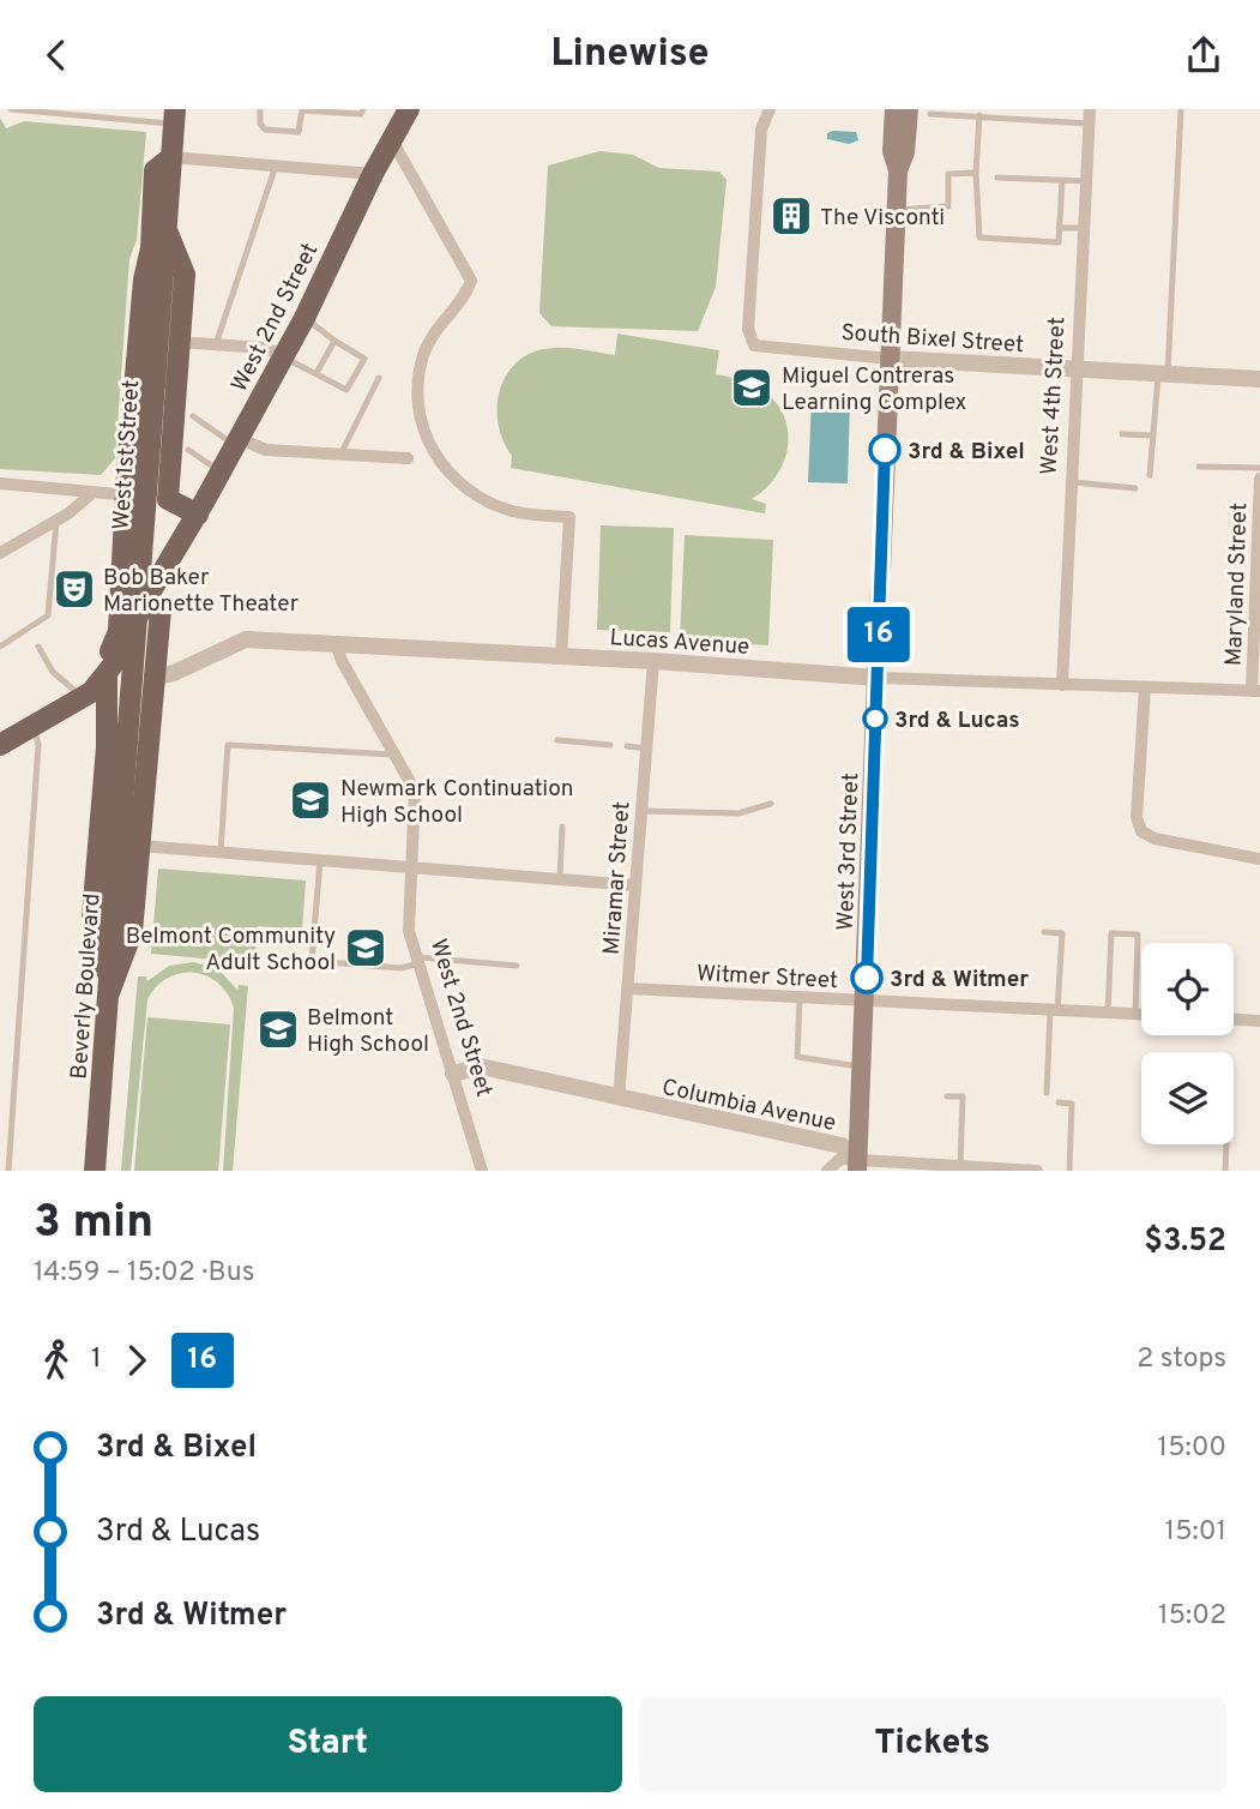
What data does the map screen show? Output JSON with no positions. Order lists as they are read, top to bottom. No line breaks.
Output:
{"streets":{"main road":["West 2nd Street","West 1st Street","West 3rd Street","Beverly Boulevard"],"street":["South Bixel Street","West 4th Street","Maryland Street","Lucas Avenue","Miramar Street","Witmer Street","Columbia Avenue"]},"crossings":[["West 2nd Street","Lucas Avenue"],["West 2nd Street","Columbia Avenue"],["South Bixel Street","West 4th Street"],["South Bixel Street","West 3rd Street"],["West 4th Street","Lucas Avenue"],["West 1st Street","Beverly Boulevard"],["Maryland Street","Lucas Avenue"],["Lucas Avenue","West 3rd Street"],["Lucas Avenue","Miramar Street"],["West 3rd Street","Witmer Street"],["West 3rd Street","Columbia Avenue"],["Miramar Street","Witmer Street"],["Miramar Street","Columbia Avenue"]],"places":{"building":["The Visconti"],"school or university":["Miguel Contreras Learning Complex","Newmark Continuation High School","Belmont Community Adult School","Belmont High School"],"other":["3rd & Bixel","3rd & Lucas","3rd & Witmer"],"theatre":["Bob Baker Marionette Theater"]},"lines":["bus line 16"],"page":{"header":"Linewise","on_map":"16","heading":["3 min","14:59 – 15:02 · Bus","$3.52"],"legs":["1","16","2 stops"],"list":[{"name":"3rd & Bixel","value":"15:00"},{"name":"3rd & Lucas","value":"15:01"},{"name":"3rd & Witmer","value":"15:02"}],"buttons":["Start","Tickets"]}}
